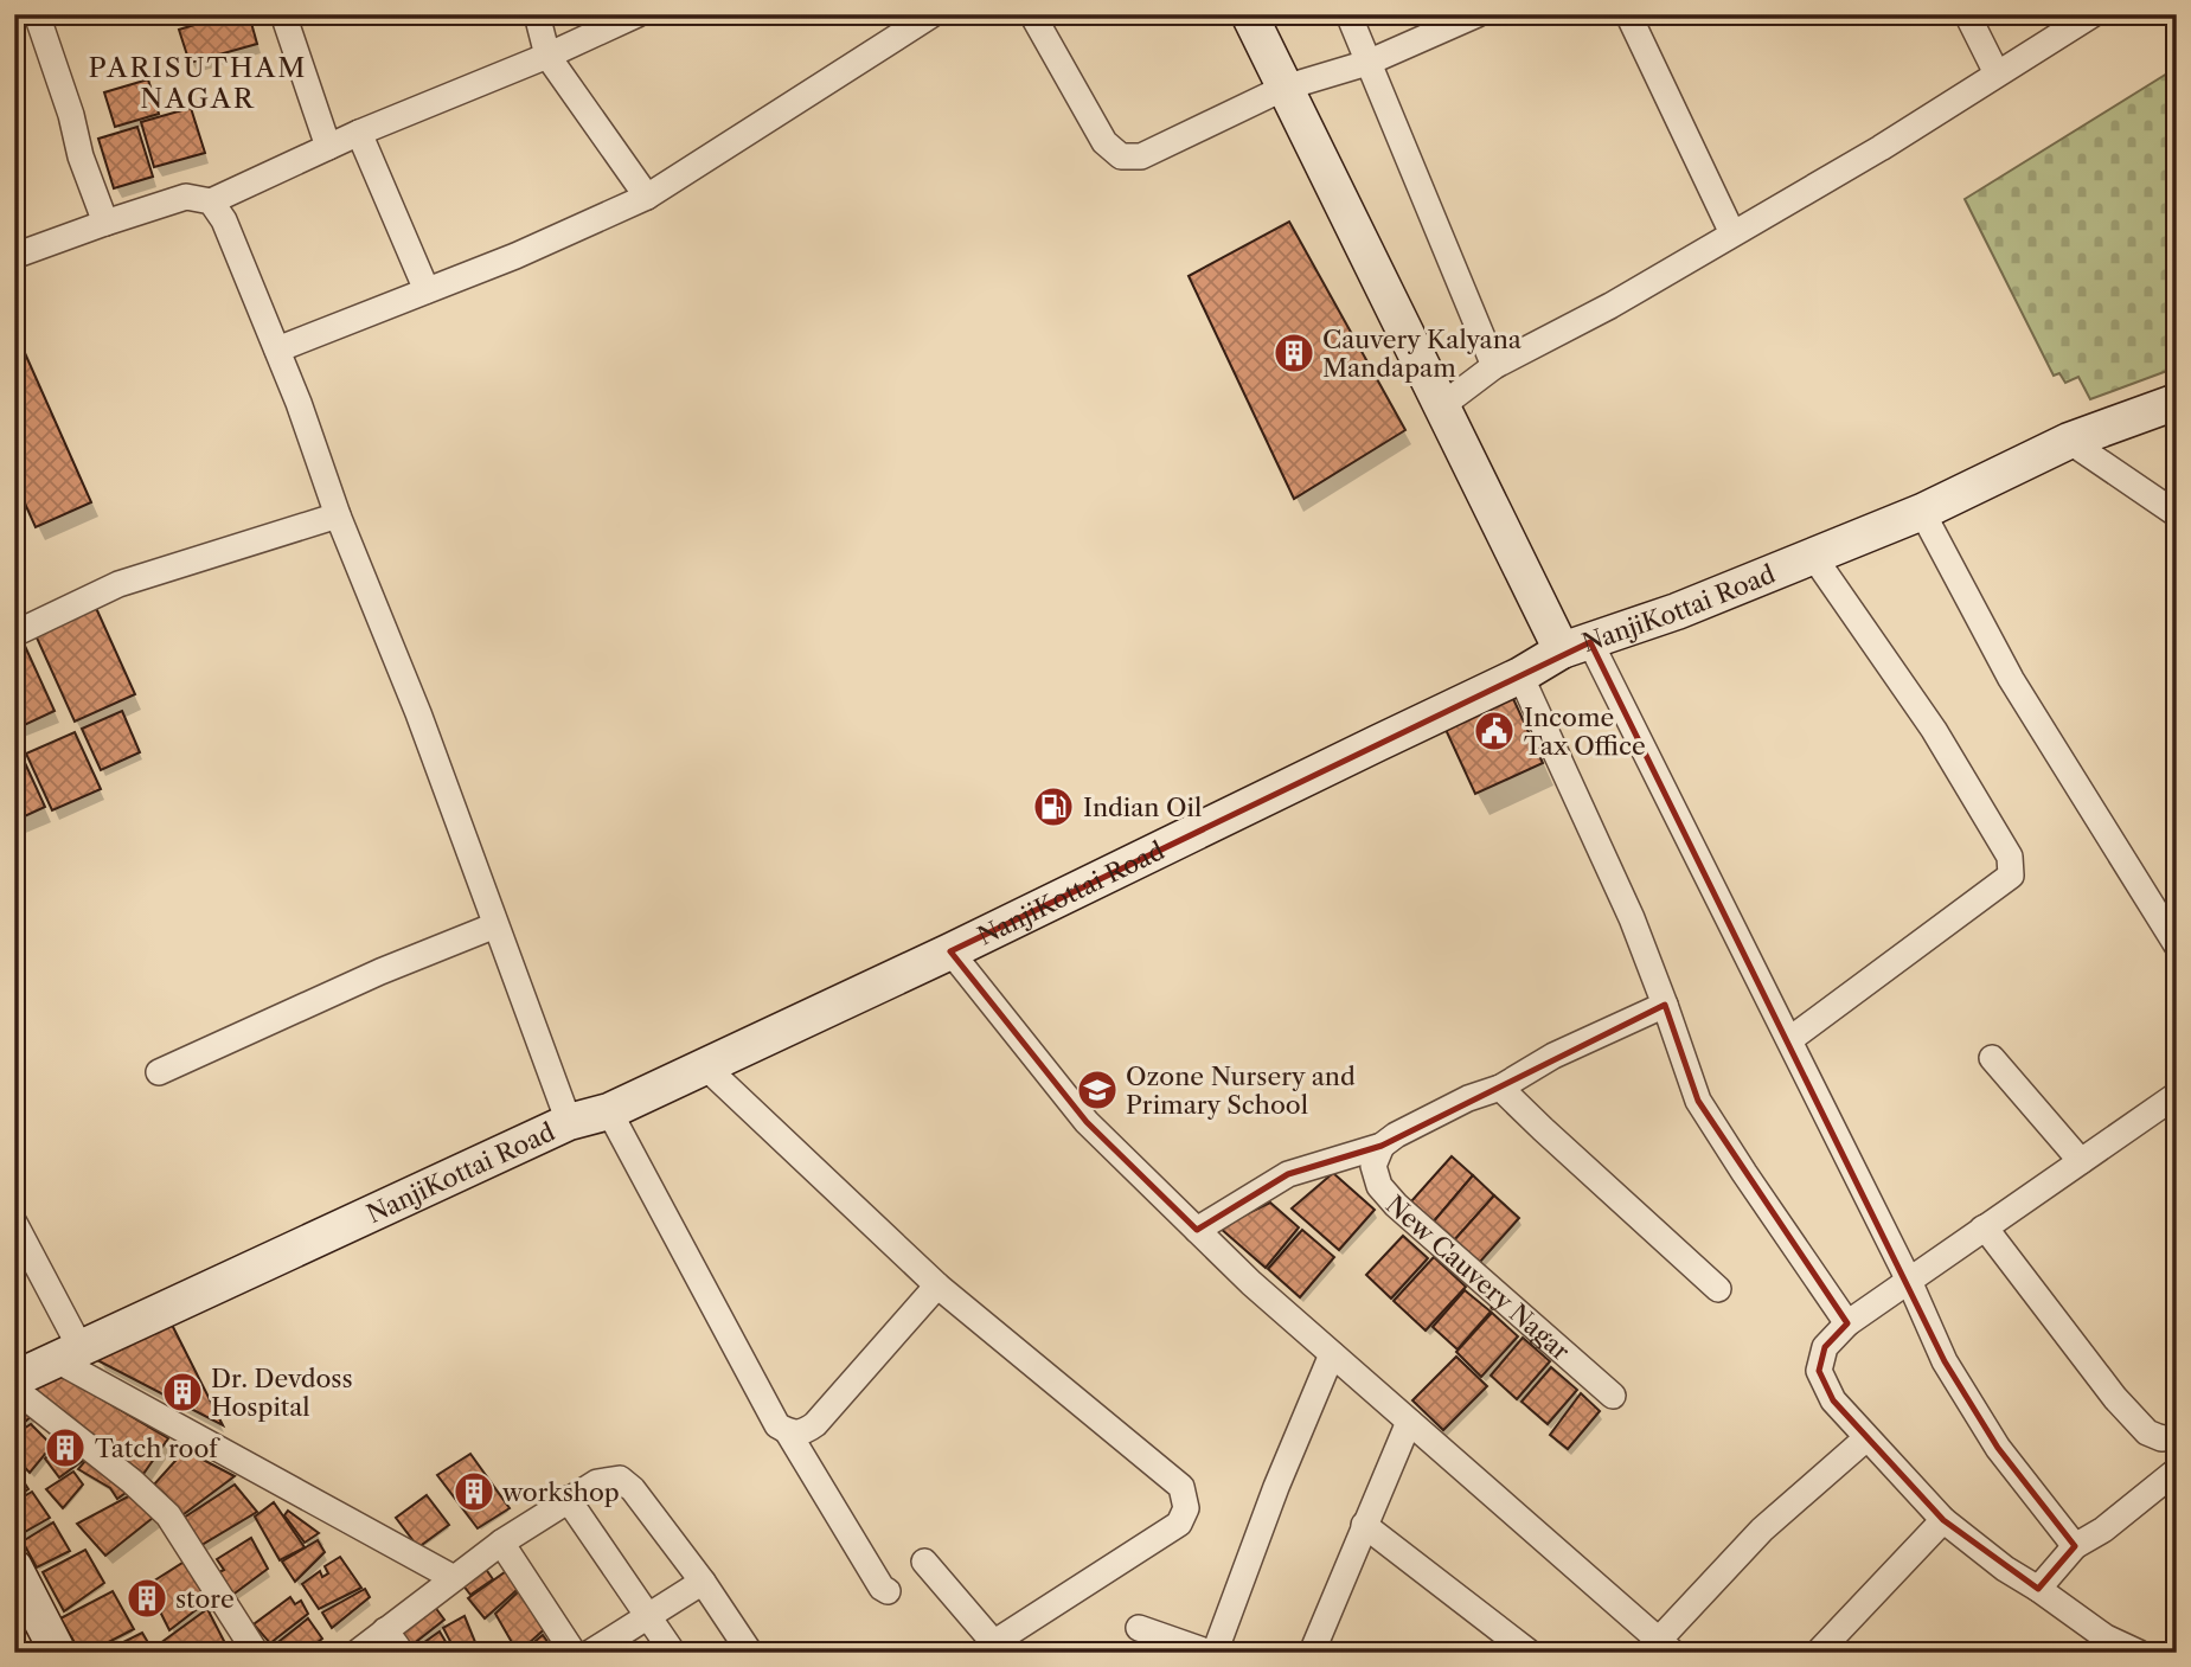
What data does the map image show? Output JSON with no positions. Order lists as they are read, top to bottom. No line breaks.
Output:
{"streets":{"main road":["NanjiKottai Road"],"street":["New Cauvery Nagar"]},"districts":["PARISUTHAM NAGAR"],"places":{"building":["Cauvery Kalyana Mandapam","Dr. Devdoss Hospital","Tatch roof","workshop","store"],"public building":["Income Tax Office"],"fuel station":["Indian Oil"],"school or university":["Ozone Nursery and Primary School"]}}
